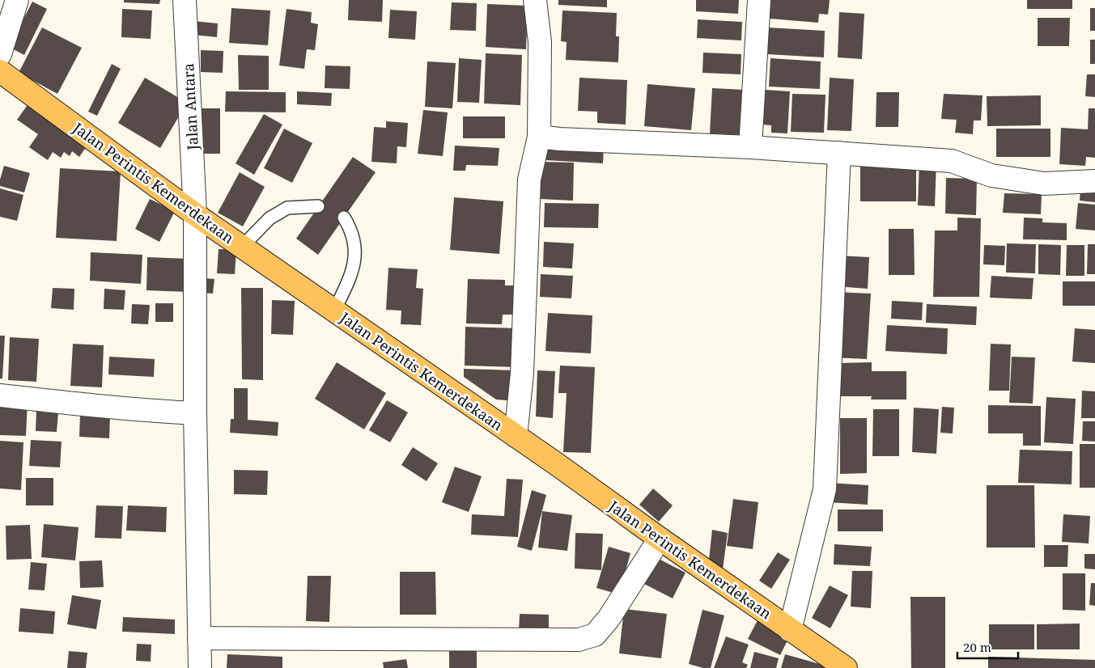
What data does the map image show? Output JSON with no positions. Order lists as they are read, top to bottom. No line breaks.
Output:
{"streets":{"main road":["Jalan Perintis Kemerdekaan"],"street":["Jalan Antara"]},"crossings":[["Jalan Antara","Jalan Perintis Kemerdekaan"]],"scale_bar":"20 m"}
